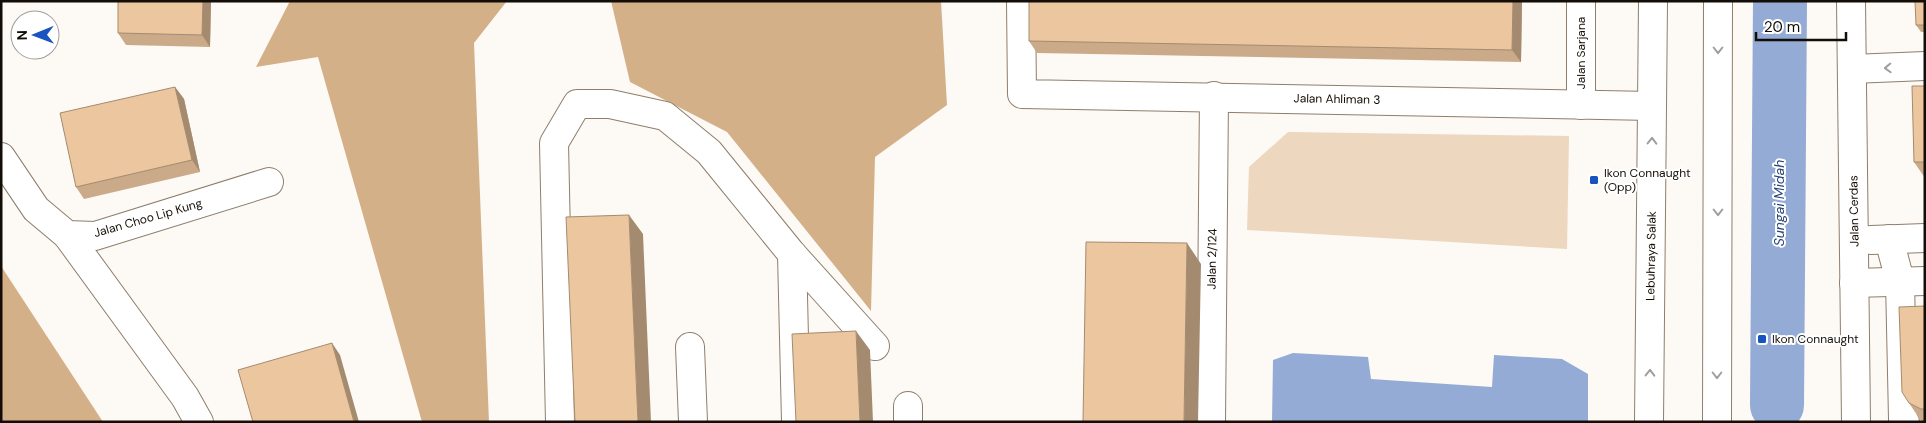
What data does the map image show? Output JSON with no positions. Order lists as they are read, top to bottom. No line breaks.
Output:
{"streets":{"main road":["Jalan Sarjana","Jalan Ahliman 3","Jalan Cerdas","Jalan Choo Lip Kung","Lebuhraya Salak","Jalan 2/124"]},"crossings":[["Jalan Sarjana","Jalan Ahliman 3"],["Jalan Ahliman 3","Lebuhraya Salak"],["Jalan Ahliman 3","Jalan 2/124"]],"water":["Sungai Midah"],"places":{"transit":["Ikon Connaught (Opp)","Ikon Connaught"]},"scale_bar":"20 m","north":"left"}
